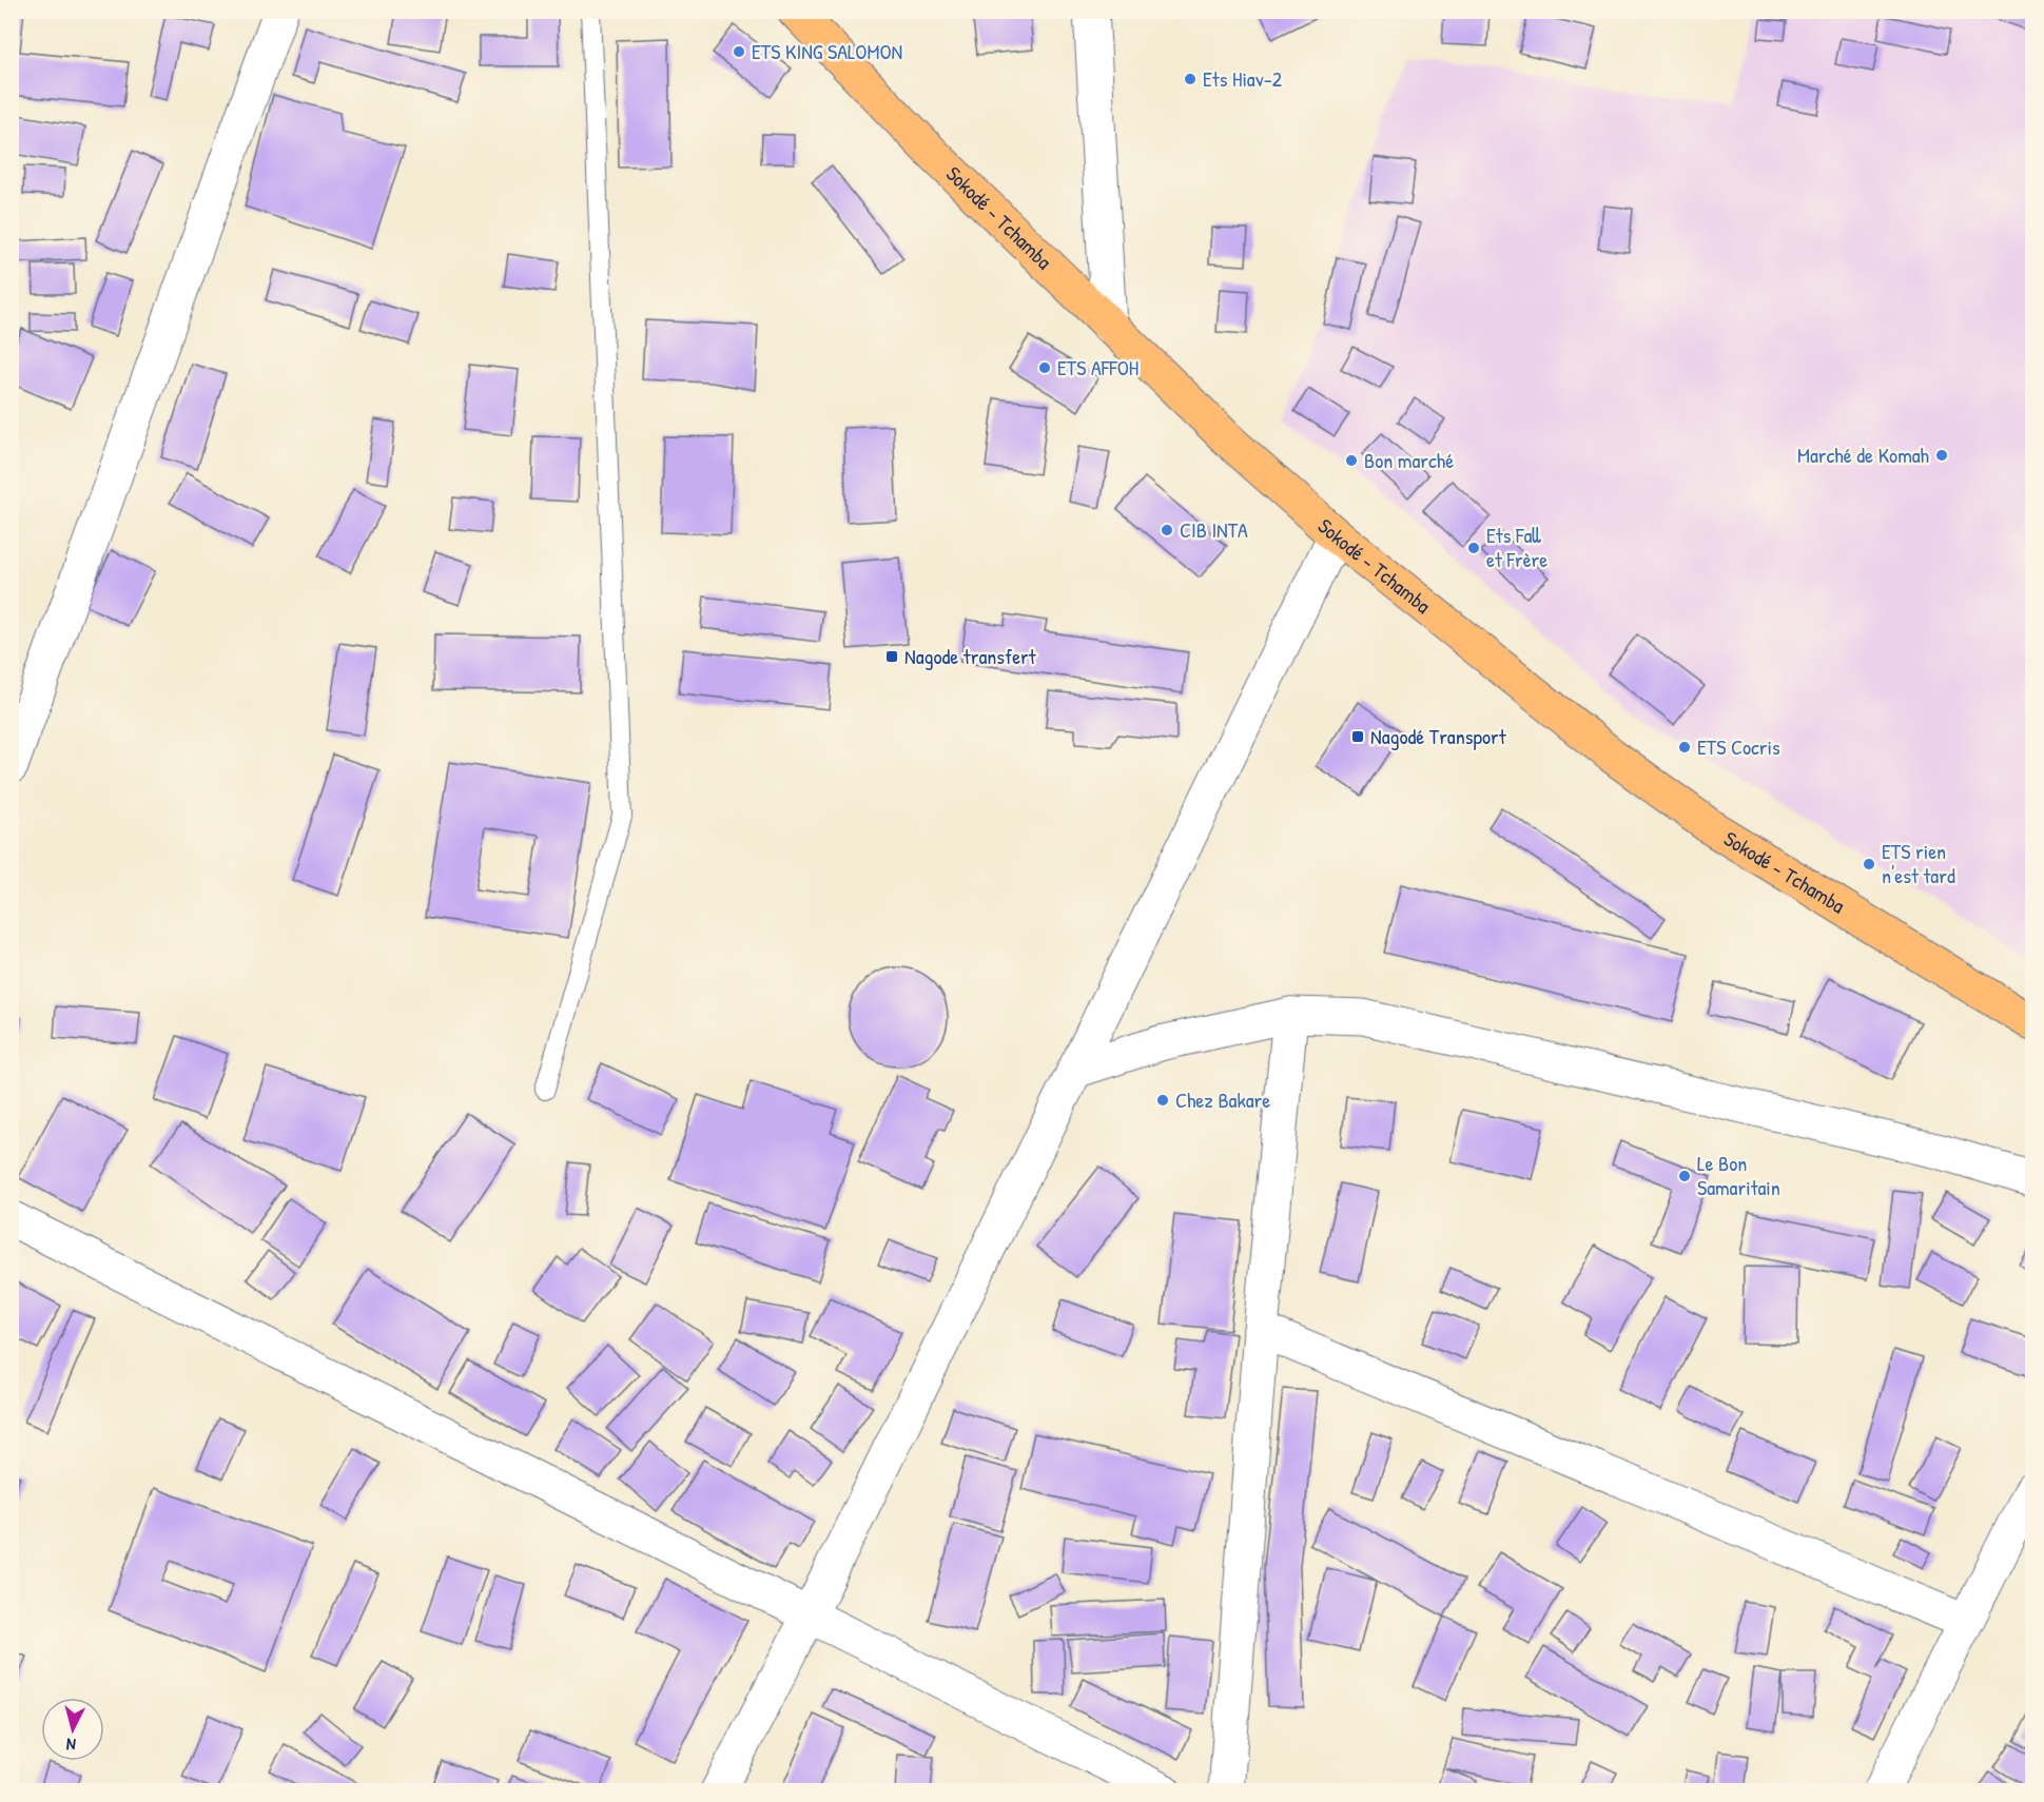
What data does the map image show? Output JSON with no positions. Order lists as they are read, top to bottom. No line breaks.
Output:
{"streets":{"main road":["Sokodé - Tchamba"]},"places":{"other":["ETS KING SALOMON","Ets Hiav-2","ETS AFFOH","Marché de Komah","Bon marché","CIB INTA","Ets Fall et Frère","ETS Cocris","ETS rien n'est tard","Chez Bakare","Le Bon Samaritain"],"transit":["Nagode transfert","Nagodé Transport"]},"north":"bottom"}
